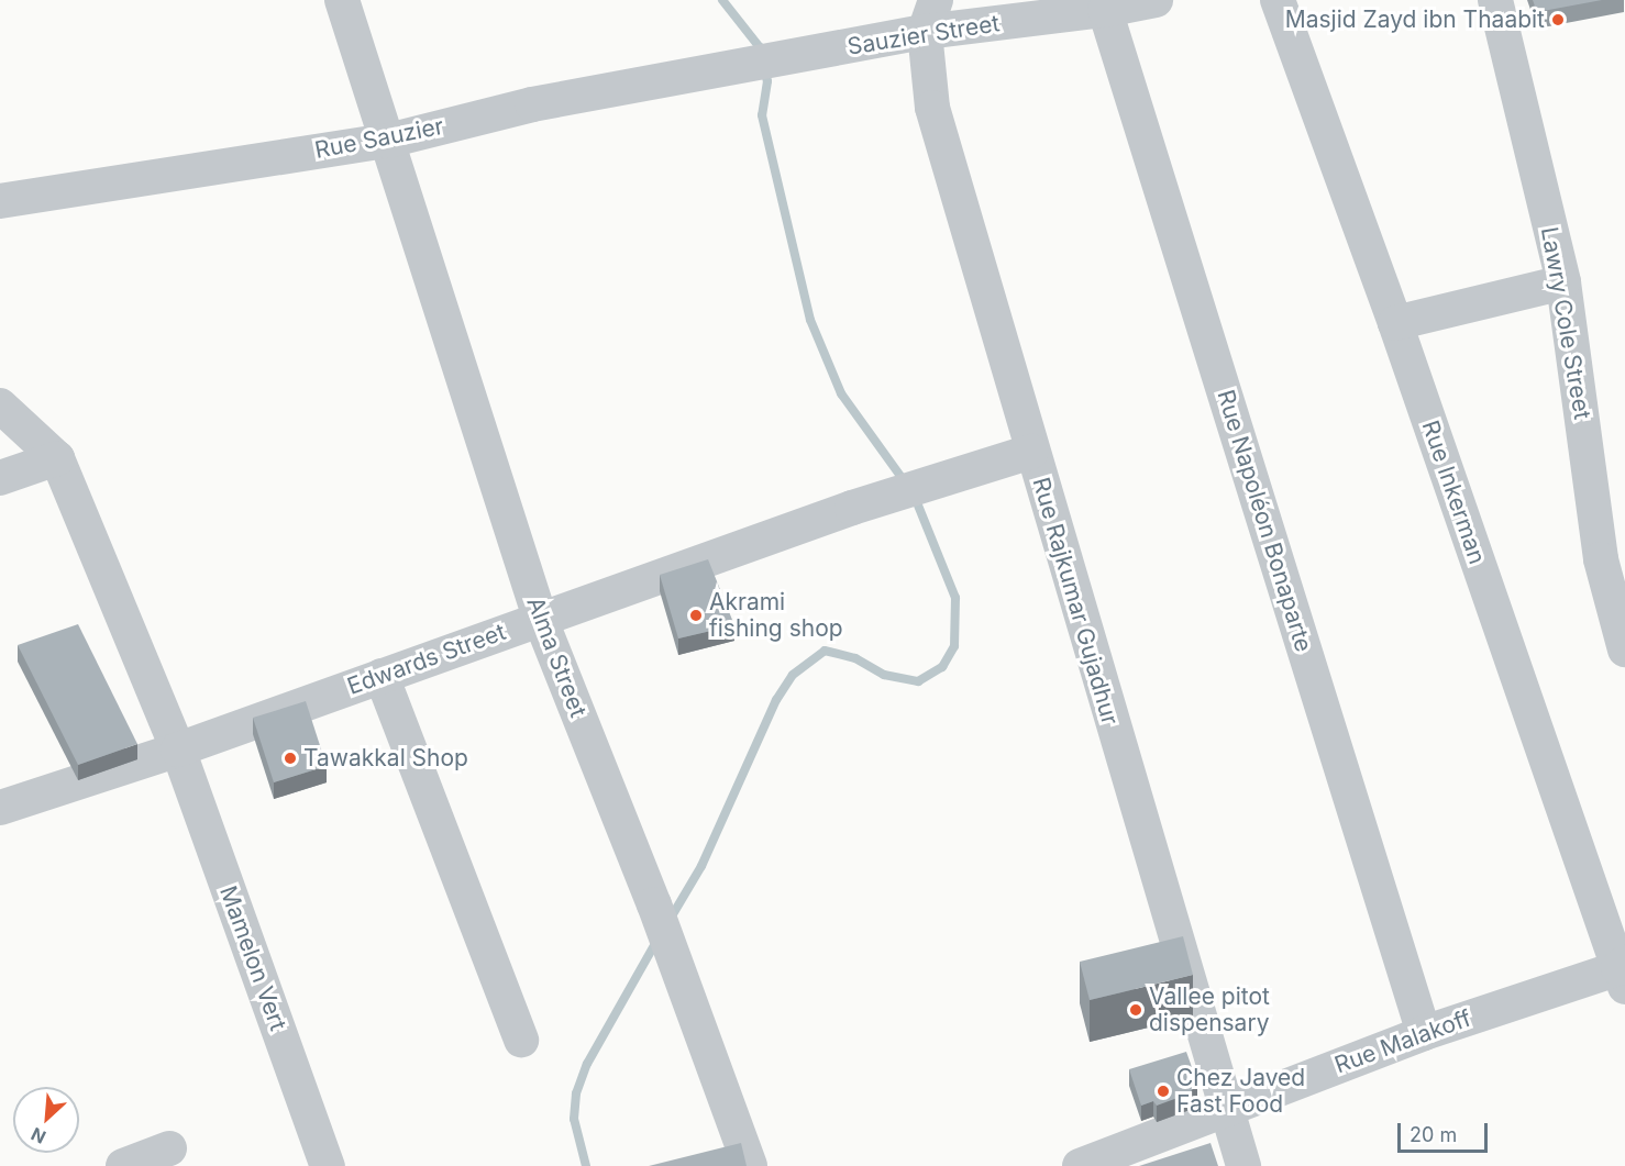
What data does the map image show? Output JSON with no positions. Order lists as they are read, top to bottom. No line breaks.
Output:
{"streets":{"street":["Sauzier Street","Rue Sauzier","Lawry Cole Street","Rue Inkerman","Rue Napoléon Bonaparte","Rue Rajkumar Gujadhur","Alma Street","Edwards Street","Mamelon Vert","Rue Malakoff"]},"crossings":[["Sauzier Street","Rue Sauzier"],["Sauzier Street","Rue Napoléon Bonaparte"],["Sauzier Street","Rue Rajkumar Gujadhur"],["Rue Sauzier","Alma Street"],["Rue Inkerman","Rue Malakoff"],["Rue Napoléon Bonaparte","Rue Malakoff"],["Rue Rajkumar Gujadhur","Edwards Street"],["Rue Rajkumar Gujadhur","Rue Malakoff"],["Alma Street","Edwards Street"],["Edwards Street","Mamelon Vert"]],"places":["Masjid Zayd ibn Thaabit","Akrami fishing shop","Tawakkal Shop","Vallee pitot dispensary","Chez Javed Fast Food"],"scale_bar":"20 m","north":"bottom left"}
